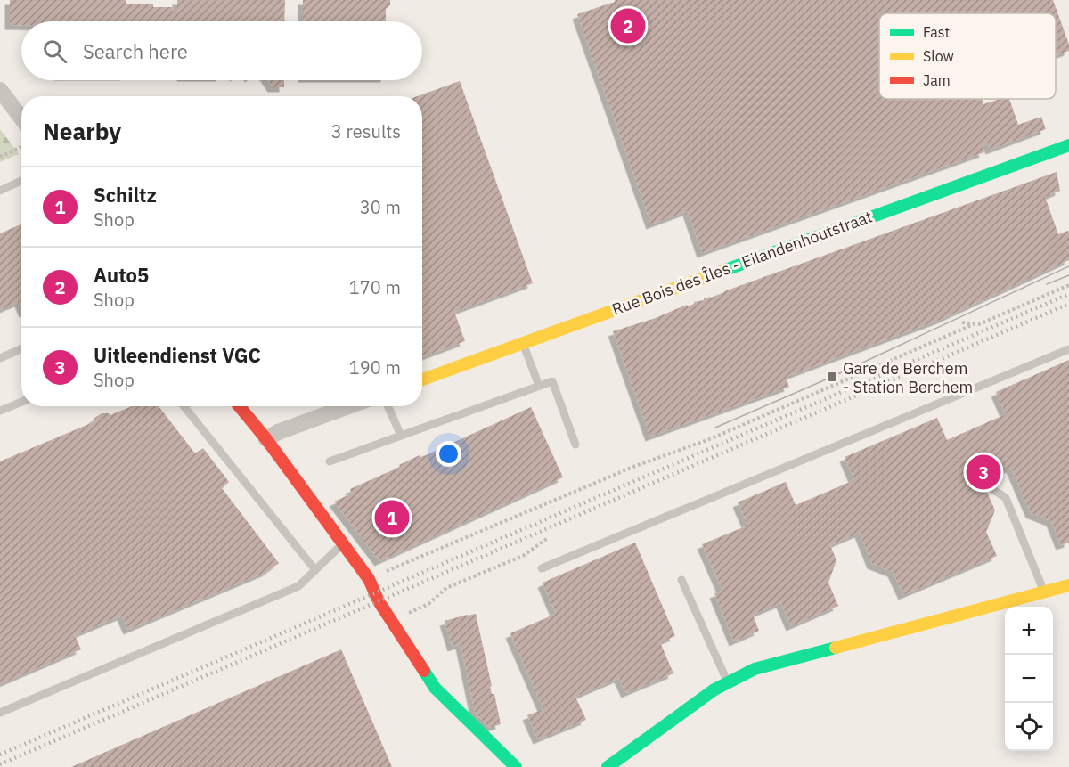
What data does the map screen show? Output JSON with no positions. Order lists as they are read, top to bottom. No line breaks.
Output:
{"streets":{"street":["Rue Bois des Îles - Eilandenhoutstraat"]},"places":{"transit":["Gare de Berchem - Station Berchem"]},"legend":["Fast","Slow","Jam"],"page":{"pins":["2","3","1"],"search":"Search here","heading":["Nearby","3 results"],"list":[{"mark":"1","name":"Schiltz","note":"Shop","value":"30 m"},{"mark":"2","name":"Auto5","note":"Shop","value":"170 m"},{"mark":"3","name":"Uitleendienst VGC","note":"Shop","value":"190 m"}],"map_buttons":["+","−"]}}
